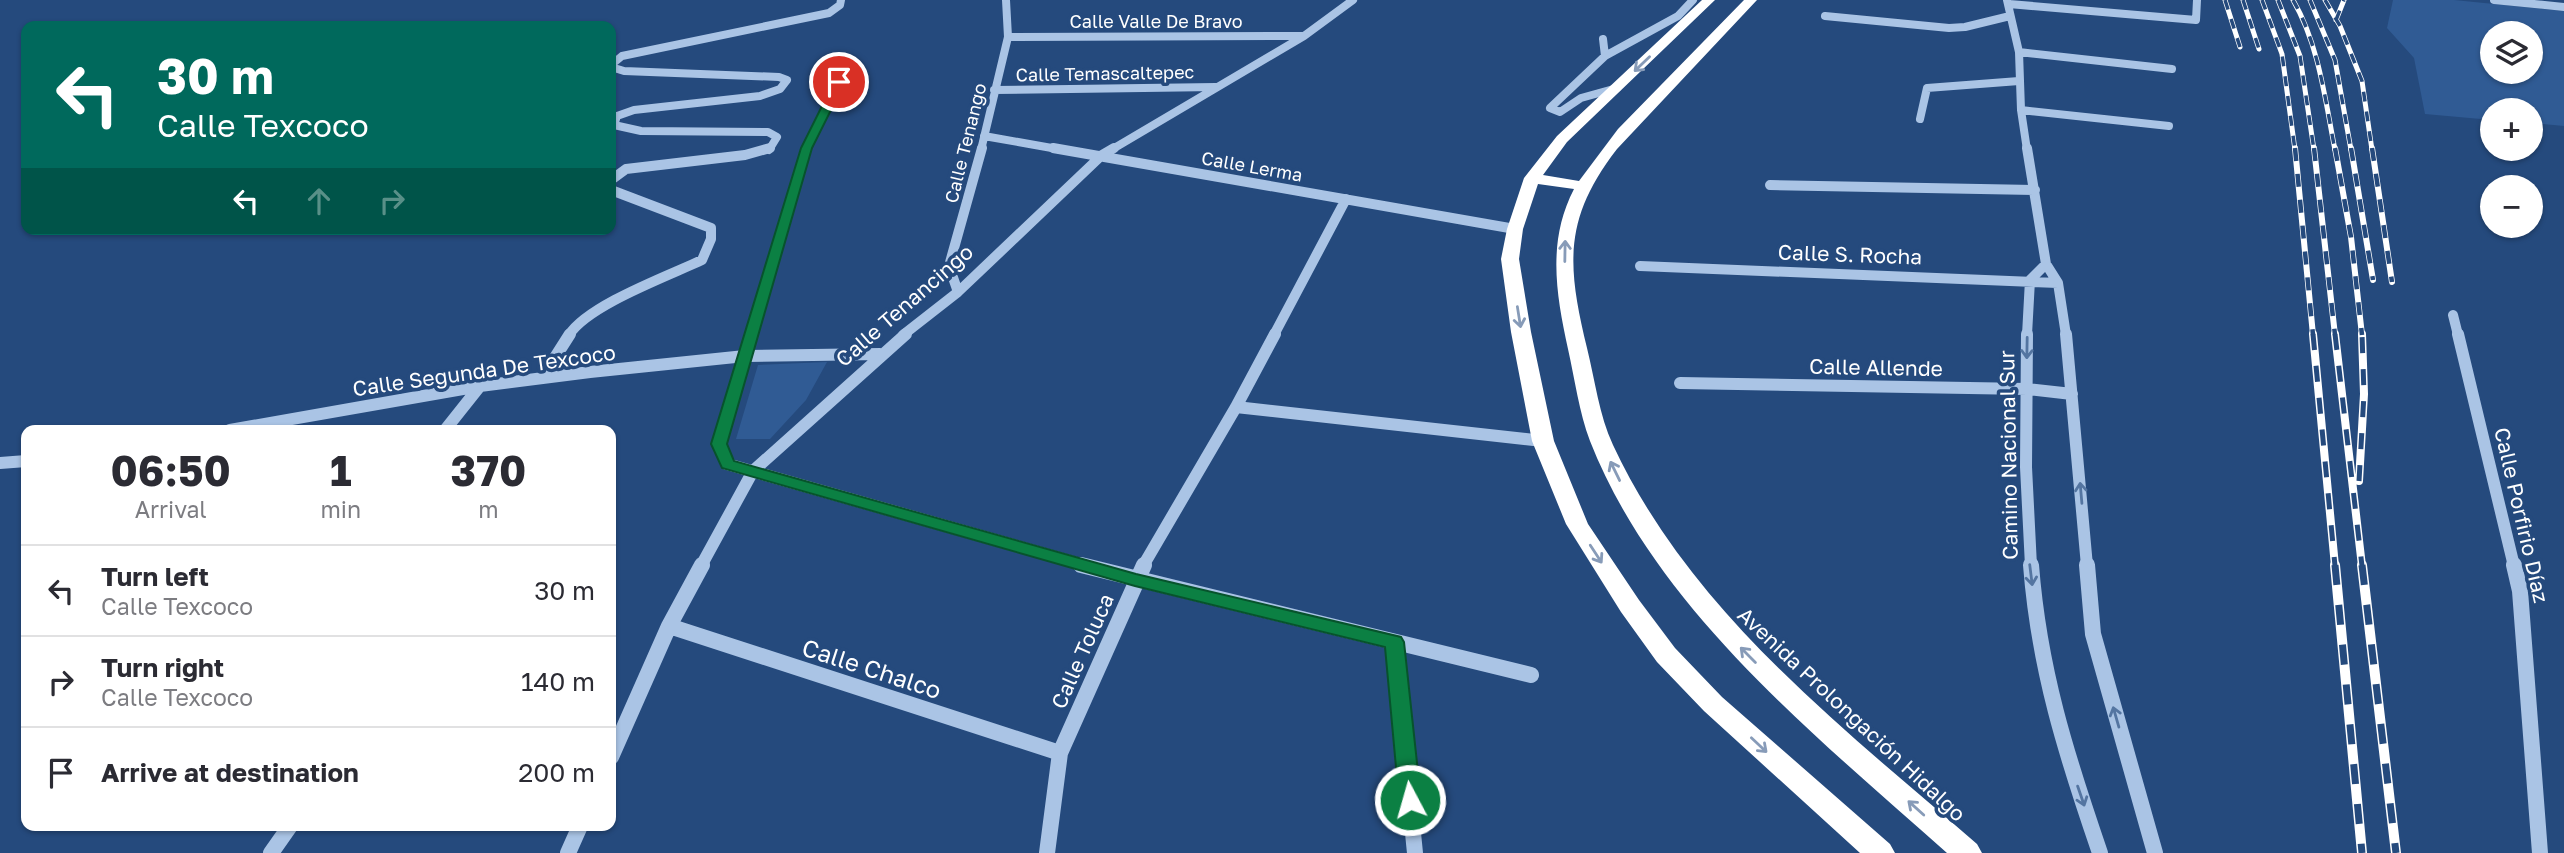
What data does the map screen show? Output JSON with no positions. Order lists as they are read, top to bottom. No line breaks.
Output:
{"streets":{"highway":["Avenida Prolongación Hidalgo"],"street":["Calle Valle De Bravo","Calle Temascaltepec","Calle Tenango","Calle Lerma","Calle S. Rocha","Calle Tenancingo","Calle Allende","Calle Segunda De Texcoco","Camino Nacional Sur","Calle Porfirio Díaz","Calle Toluca","Calle Chalco"]},"crossings":[["Calle Valle De Bravo","Calle Tenango"],["Calle Valle De Bravo","Calle Tenancingo"],["Calle Temascaltepec","Calle Tenango"],["Calle Temascaltepec","Calle Tenancingo"],["Calle Tenango","Calle Lerma"],["Calle Tenango","Calle Tenancingo"],["Calle Lerma","Calle Tenancingo"],["Calle Lerma","Calle Toluca"],["Calle S. Rocha","Camino Nacional Sur"],["Calle Tenancingo","Calle Segunda De Texcoco"],["Calle Tenancingo","Calle Chalco"],["Calle Allende","Camino Nacional Sur"],["Calle Toluca","Calle Chalco"]],"page":{"map_buttons":["+","−"],"turn":["30 m","Calle Texcoco"],"eta":["06:50","Arrival","1","min","370","m"],"list":[{"name":"Turn left","note":"Calle Texcoco","value":"30 m"},{"name":"Turn right","note":"Calle Texcoco","value":"140 m"},{"name":"Arrive at destination","value":"200 m"}]}}
